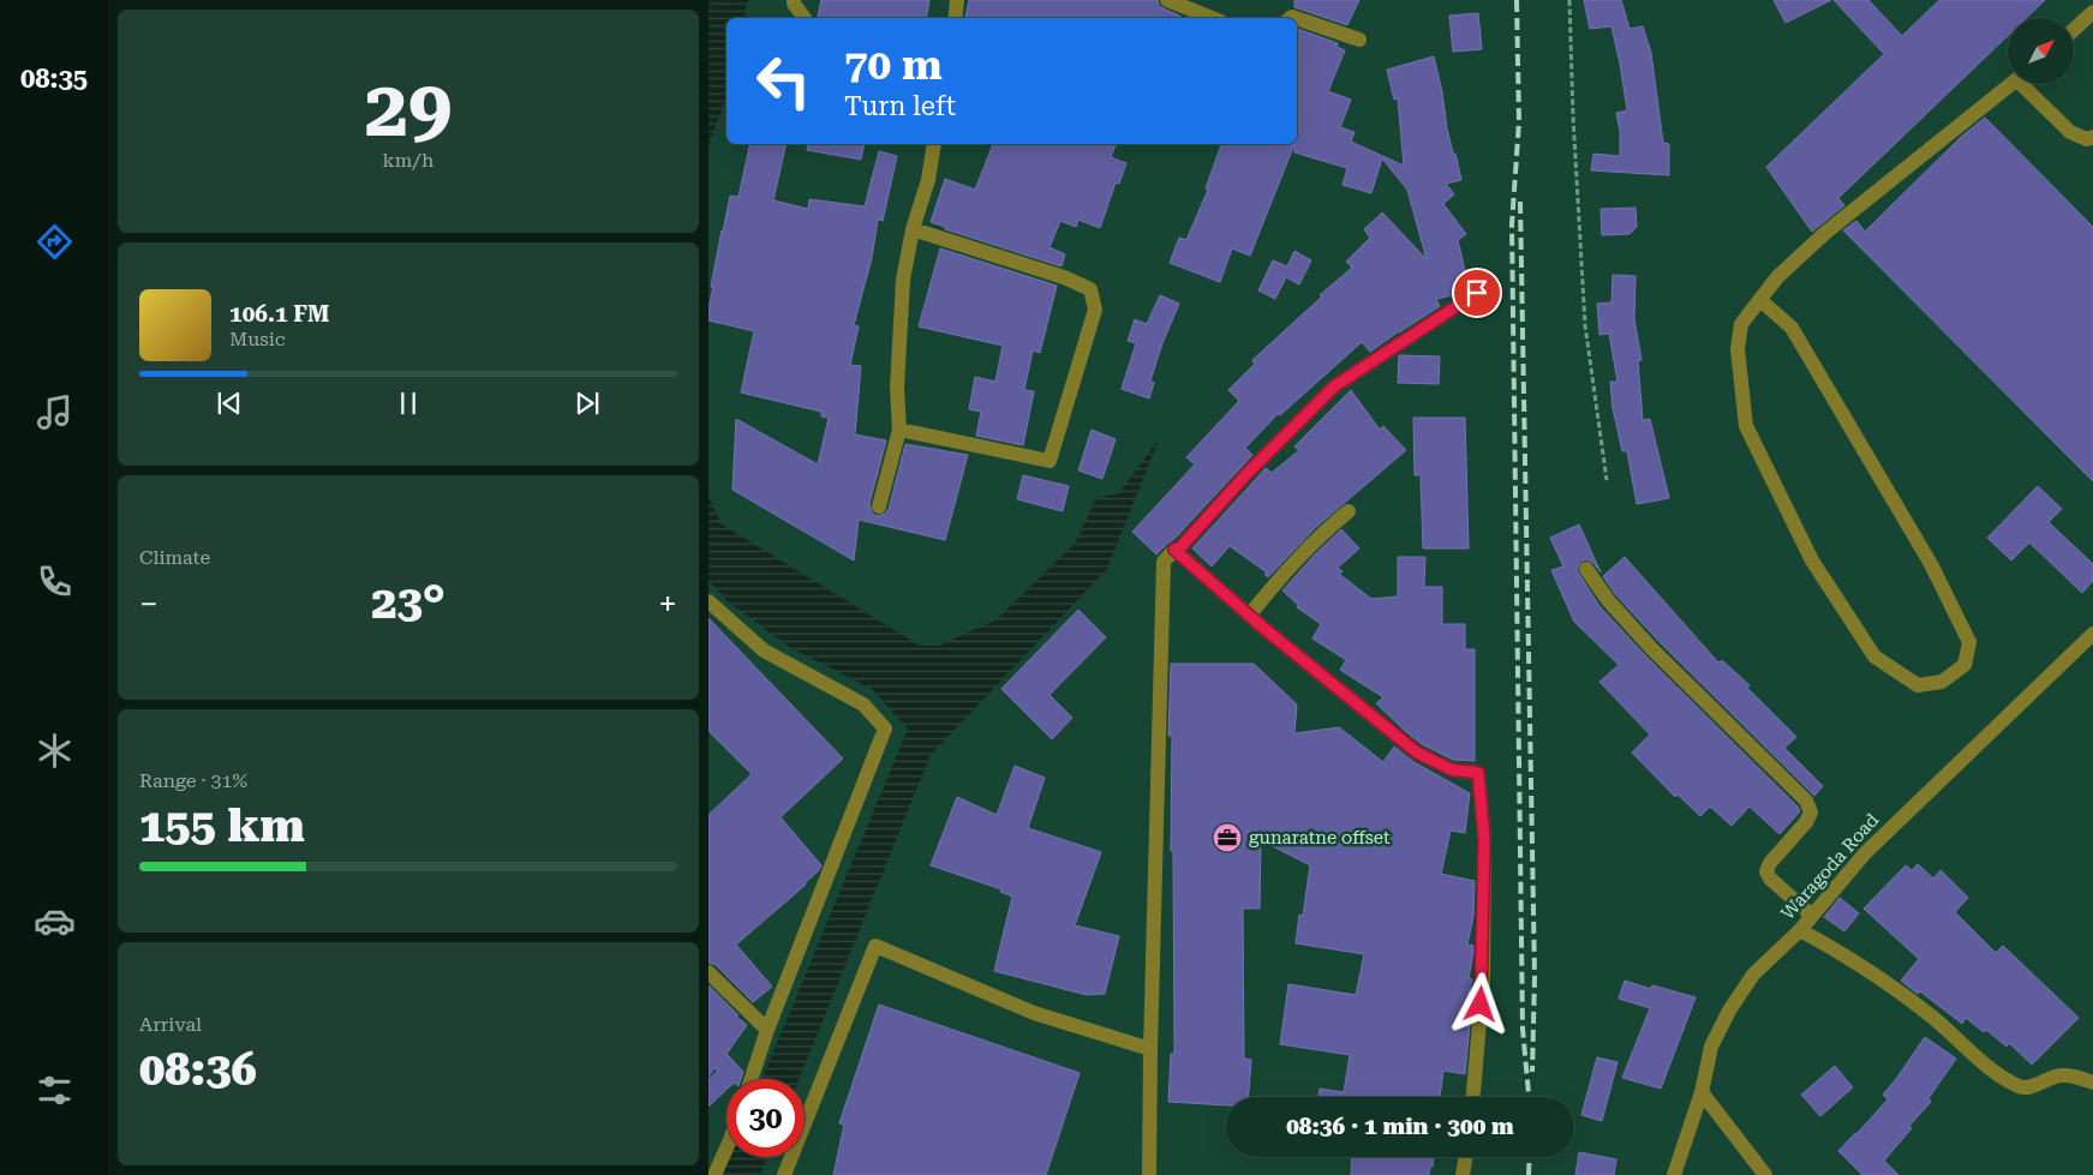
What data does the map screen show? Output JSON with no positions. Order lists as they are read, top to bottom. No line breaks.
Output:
{"streets":{"street":["Waragoda Road"]},"places":{"office":["gunaratne offset"]},"north":"top right","page":{"tabs":"08:35","tile":[["29","km/h"],"Climate",["Range · 31%","155 km"],["Arrival","08:36"]],"turn":["70 m","Turn left"],"song":["106.1 FM","Music"],"heat":["−","23°","+"],"limit":"30","trip":"08:36 · 1 min · 300 m"}}
